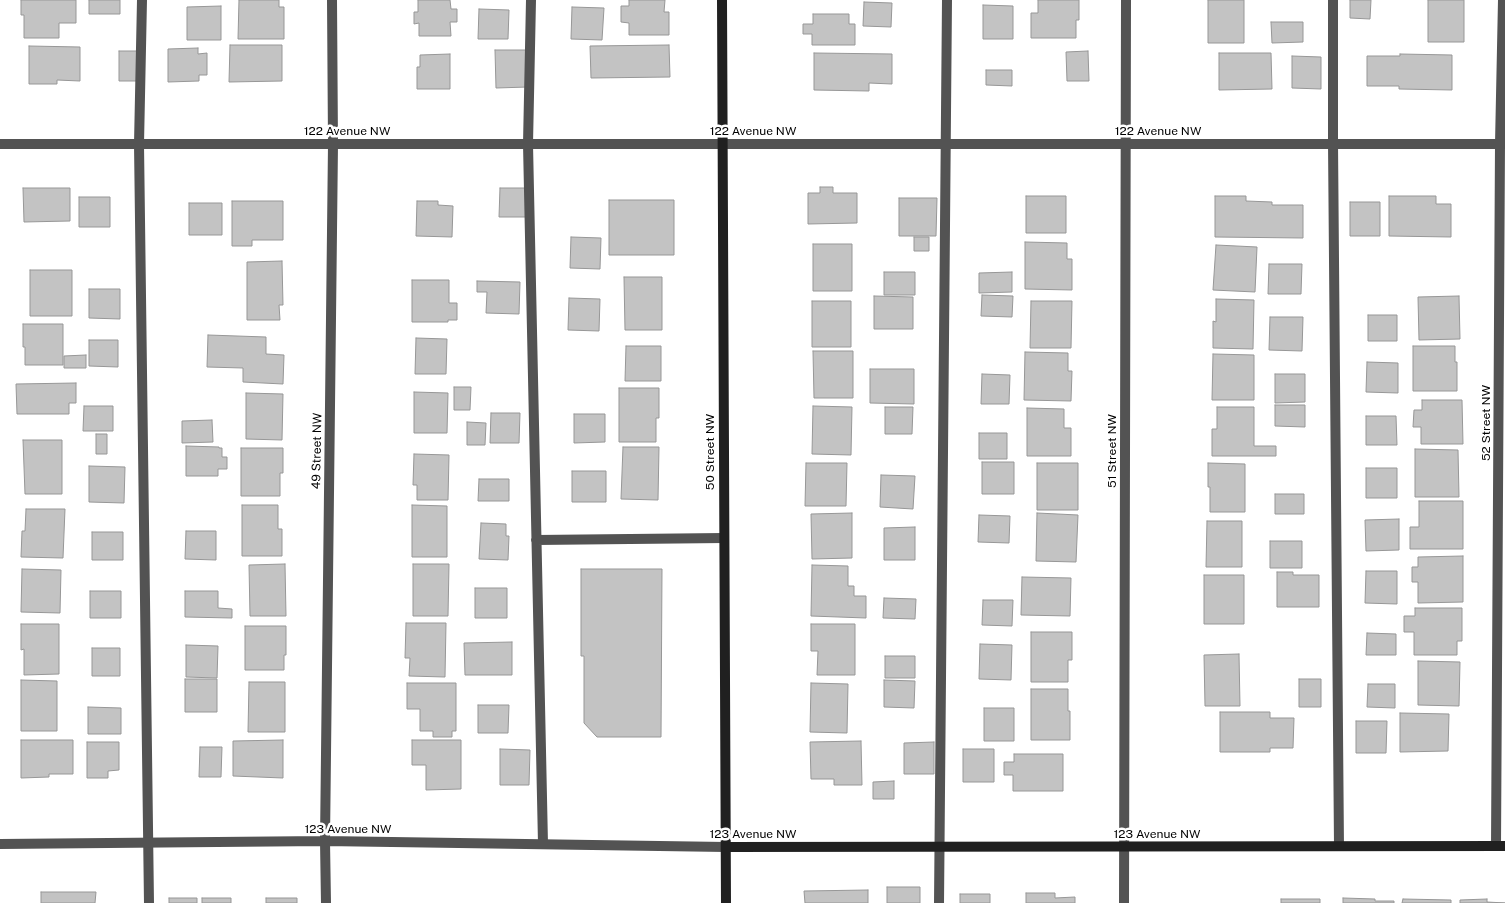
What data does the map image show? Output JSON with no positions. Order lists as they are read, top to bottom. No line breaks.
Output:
{"streets":{"main road":["50 Street NW","123 Avenue NW"],"street":["122 Avenue NW","52 Street NW","49 Street NW","51 Street NW"]},"crossings":[["122 Avenue NW","52 Street NW"],["122 Avenue NW","49 Street NW"],["122 Avenue NW","51 Street NW"],["122 Avenue NW","50 Street NW"],["52 Street NW","123 Avenue NW"],["49 Street NW","123 Avenue NW"],["51 Street NW","123 Avenue NW"],["50 Street NW","123 Avenue NW"]]}
